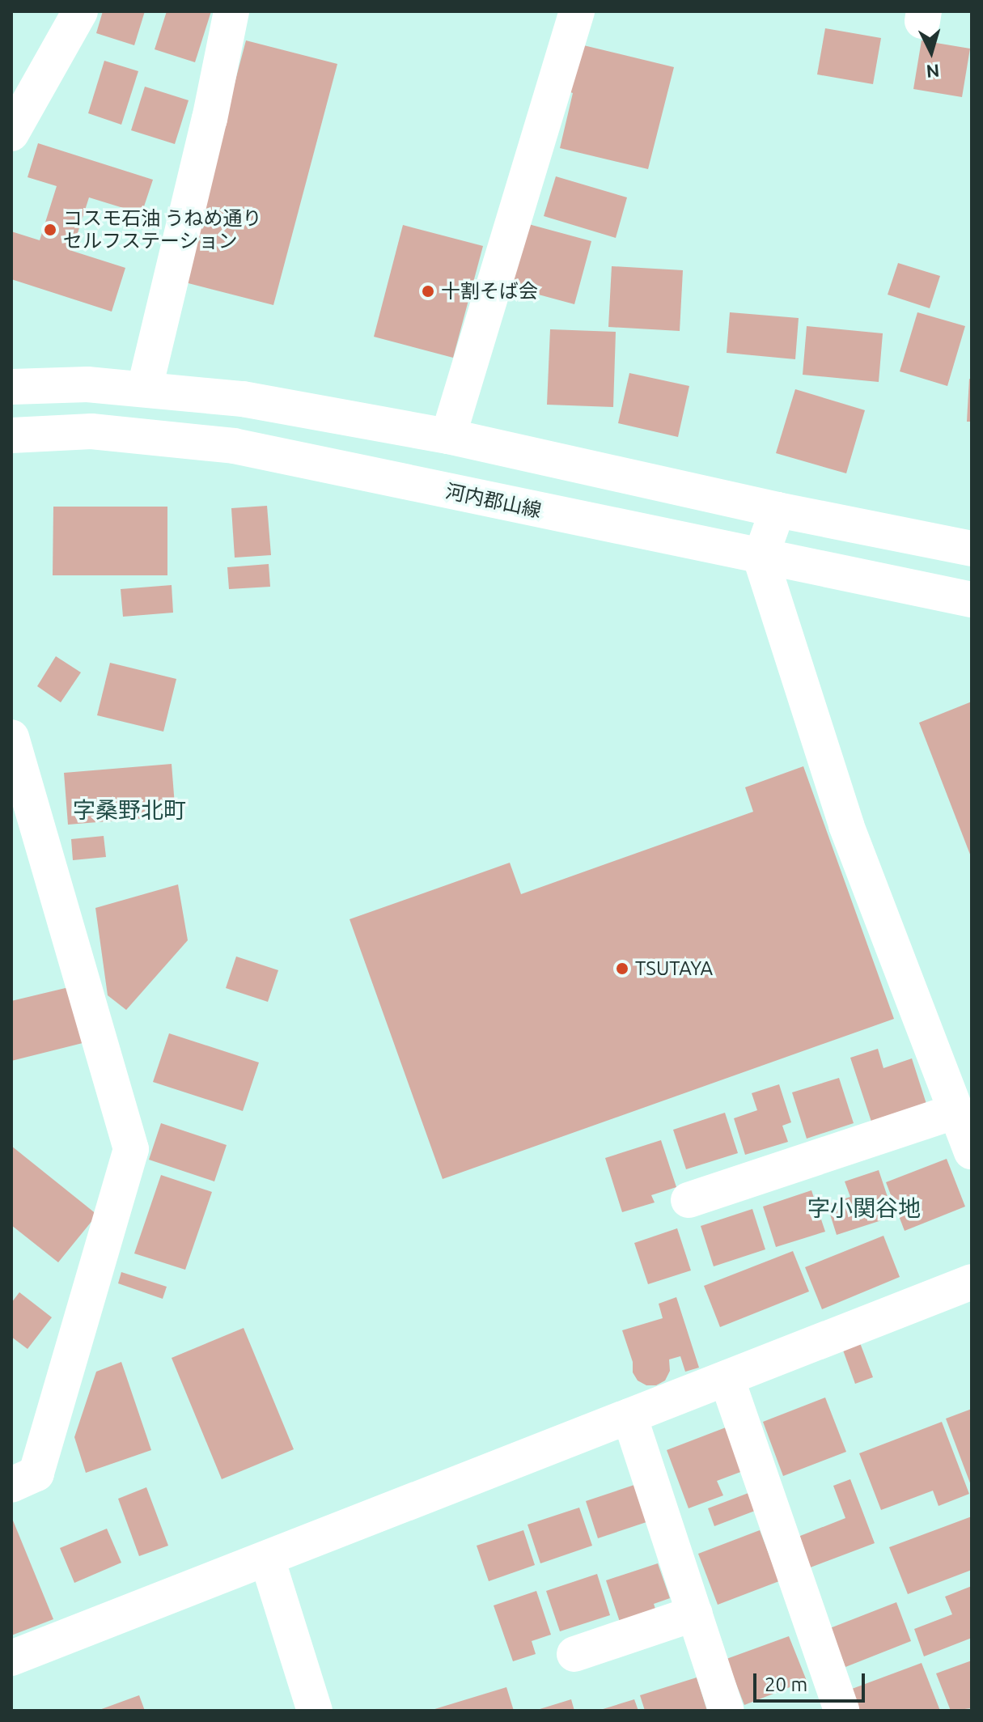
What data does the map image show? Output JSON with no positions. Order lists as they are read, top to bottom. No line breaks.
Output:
{"streets":{"street":["河内郡山線"]},"districts":["字桑野北町","字小関谷地"],"places":["コスモ石油 うねめ通り セルフステーション","十割そば会","TSUTAYA"],"scale_bar":"20 m","north":"bottom"}
